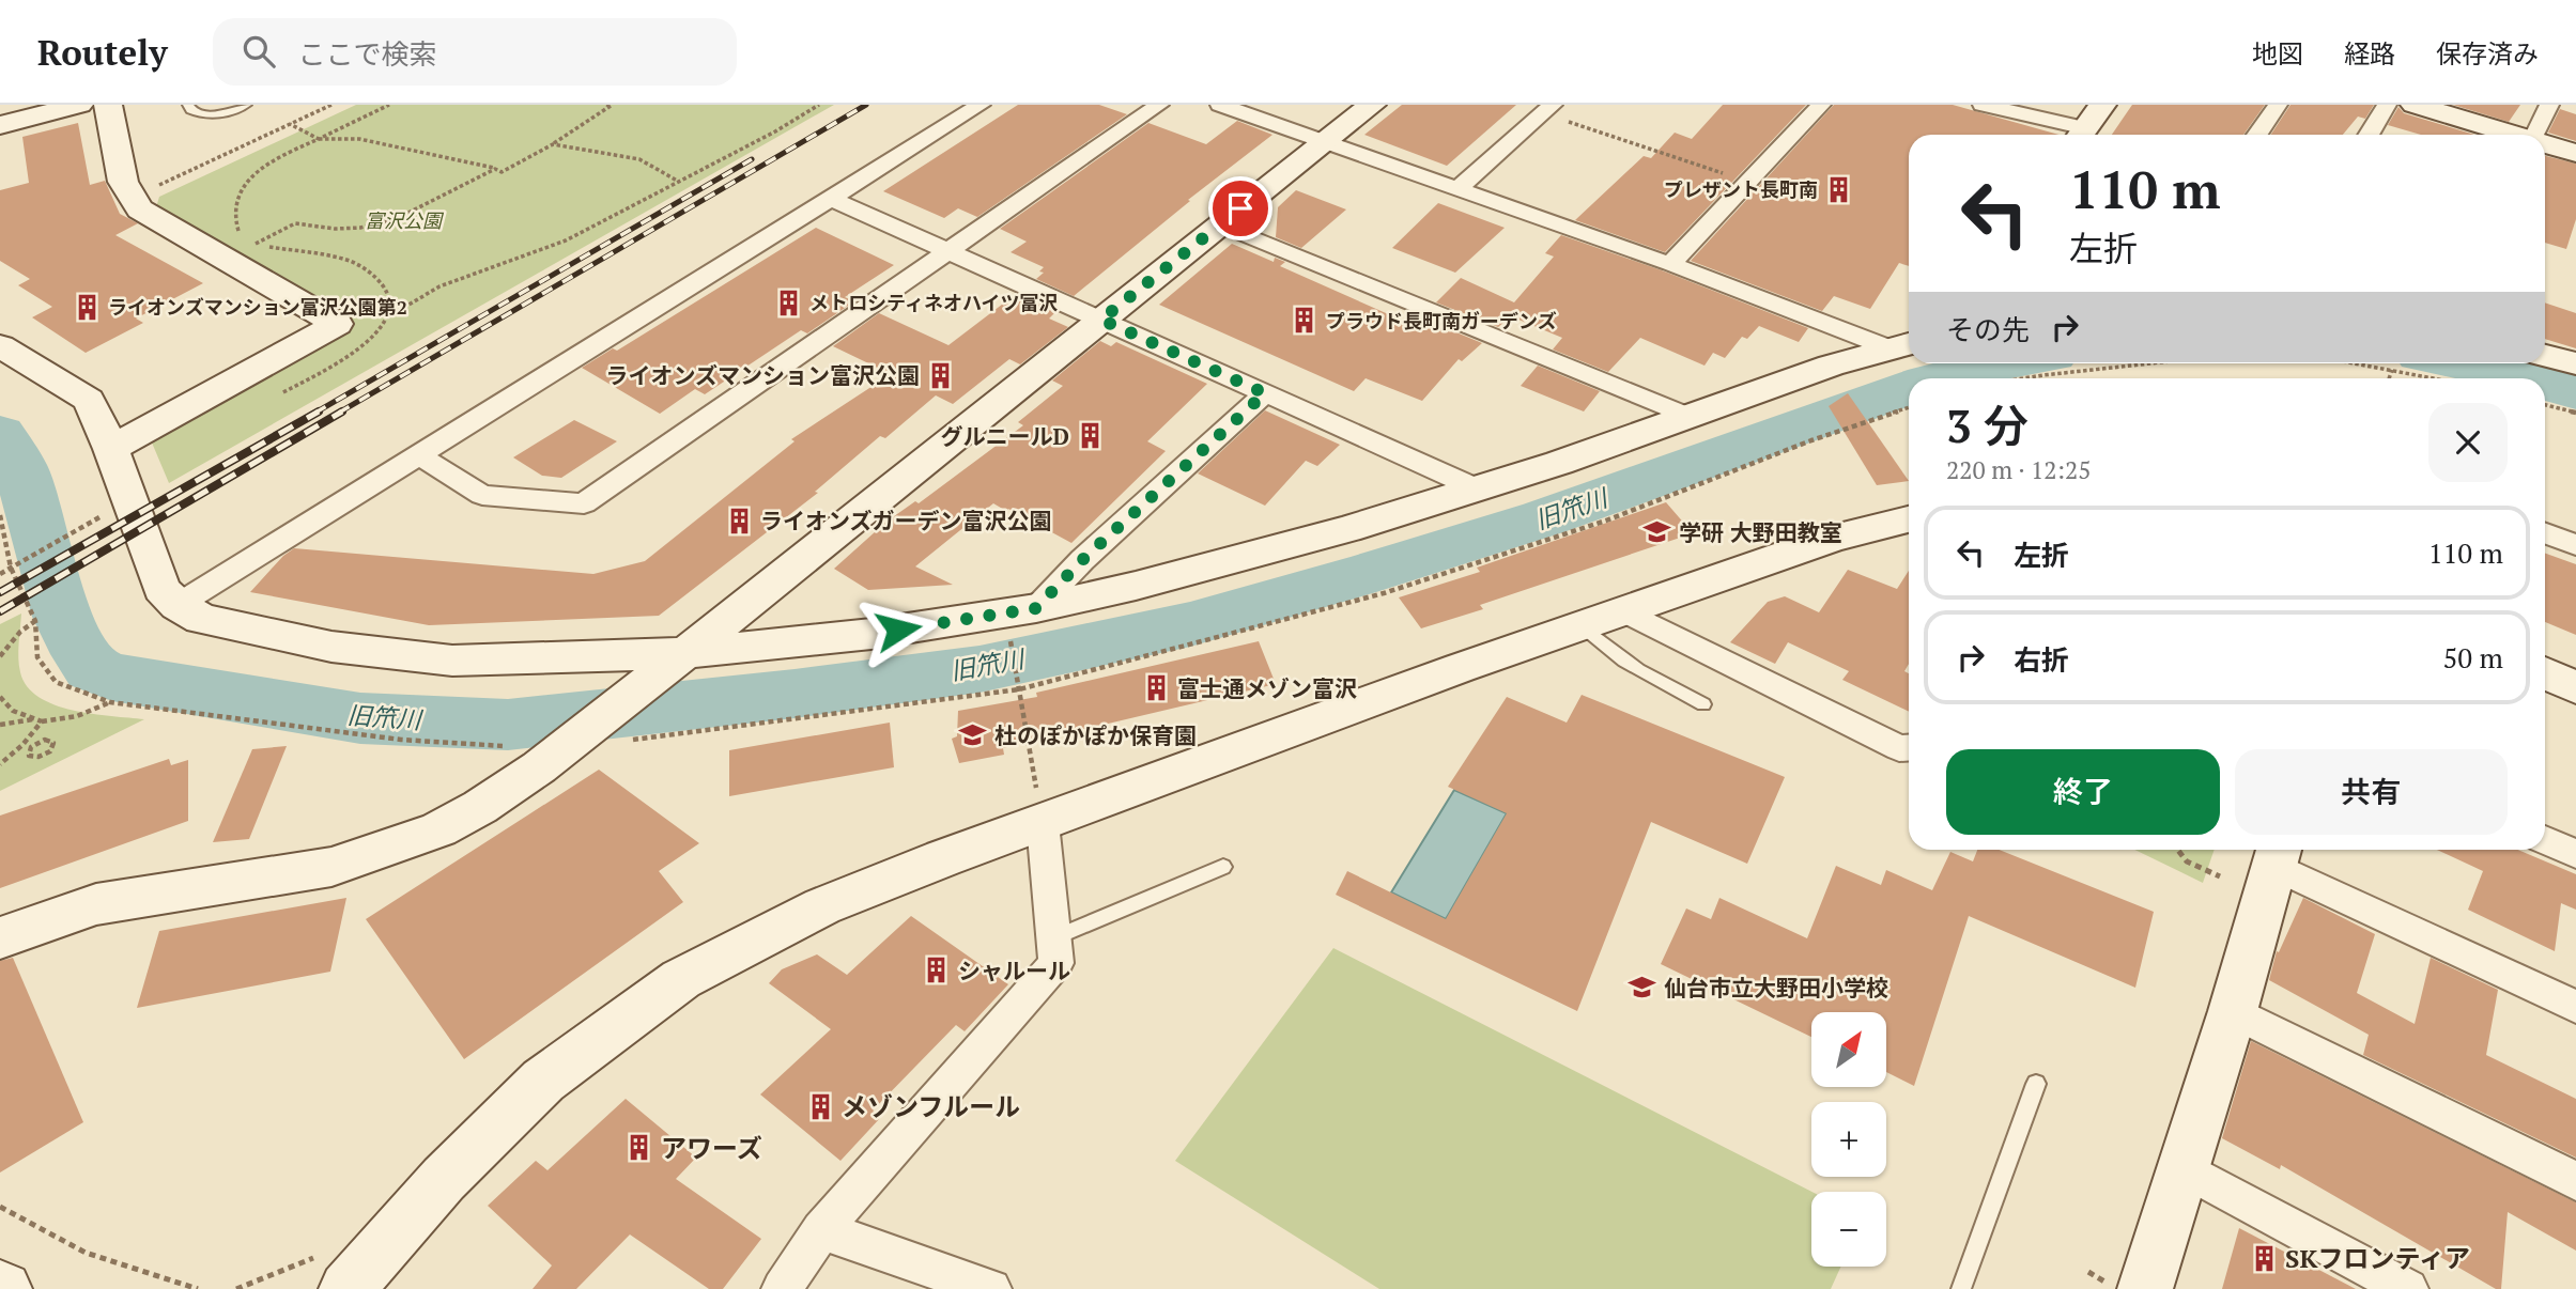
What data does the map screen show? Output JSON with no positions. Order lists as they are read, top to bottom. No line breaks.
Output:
{"water":["旧笊川"],"parks":["富沢公園"],"places":{"building":["プレザント長町南","メトロシティネオハイツ富沢","ライオンズマンション富沢公園第2","プラウド長町南ガーデンズ","ライオンズマンション富沢公園","グルニールD","ライオンズガーデン富沢公園","富士通メゾン富沢","シャルール","メゾンフルール","アワーズ","SKフロンティア"],"school or university":["学研 大野田教室","杜のぽかぽか保育園","仙台市立大野田小学校"]},"north":"top right","page":{"header":"Routely","search":"ここで検索","nav":["地図","経路","保存済み"],"turn":["110 m","左折"],"then":"その先","heading":["3 分","220 m · 12:25"],"list":[{"name":"左折","value":"110 m"},{"name":"右折","value":"50 m"}],"buttons":["終了","共有"],"map_buttons":["+","−"]}}
